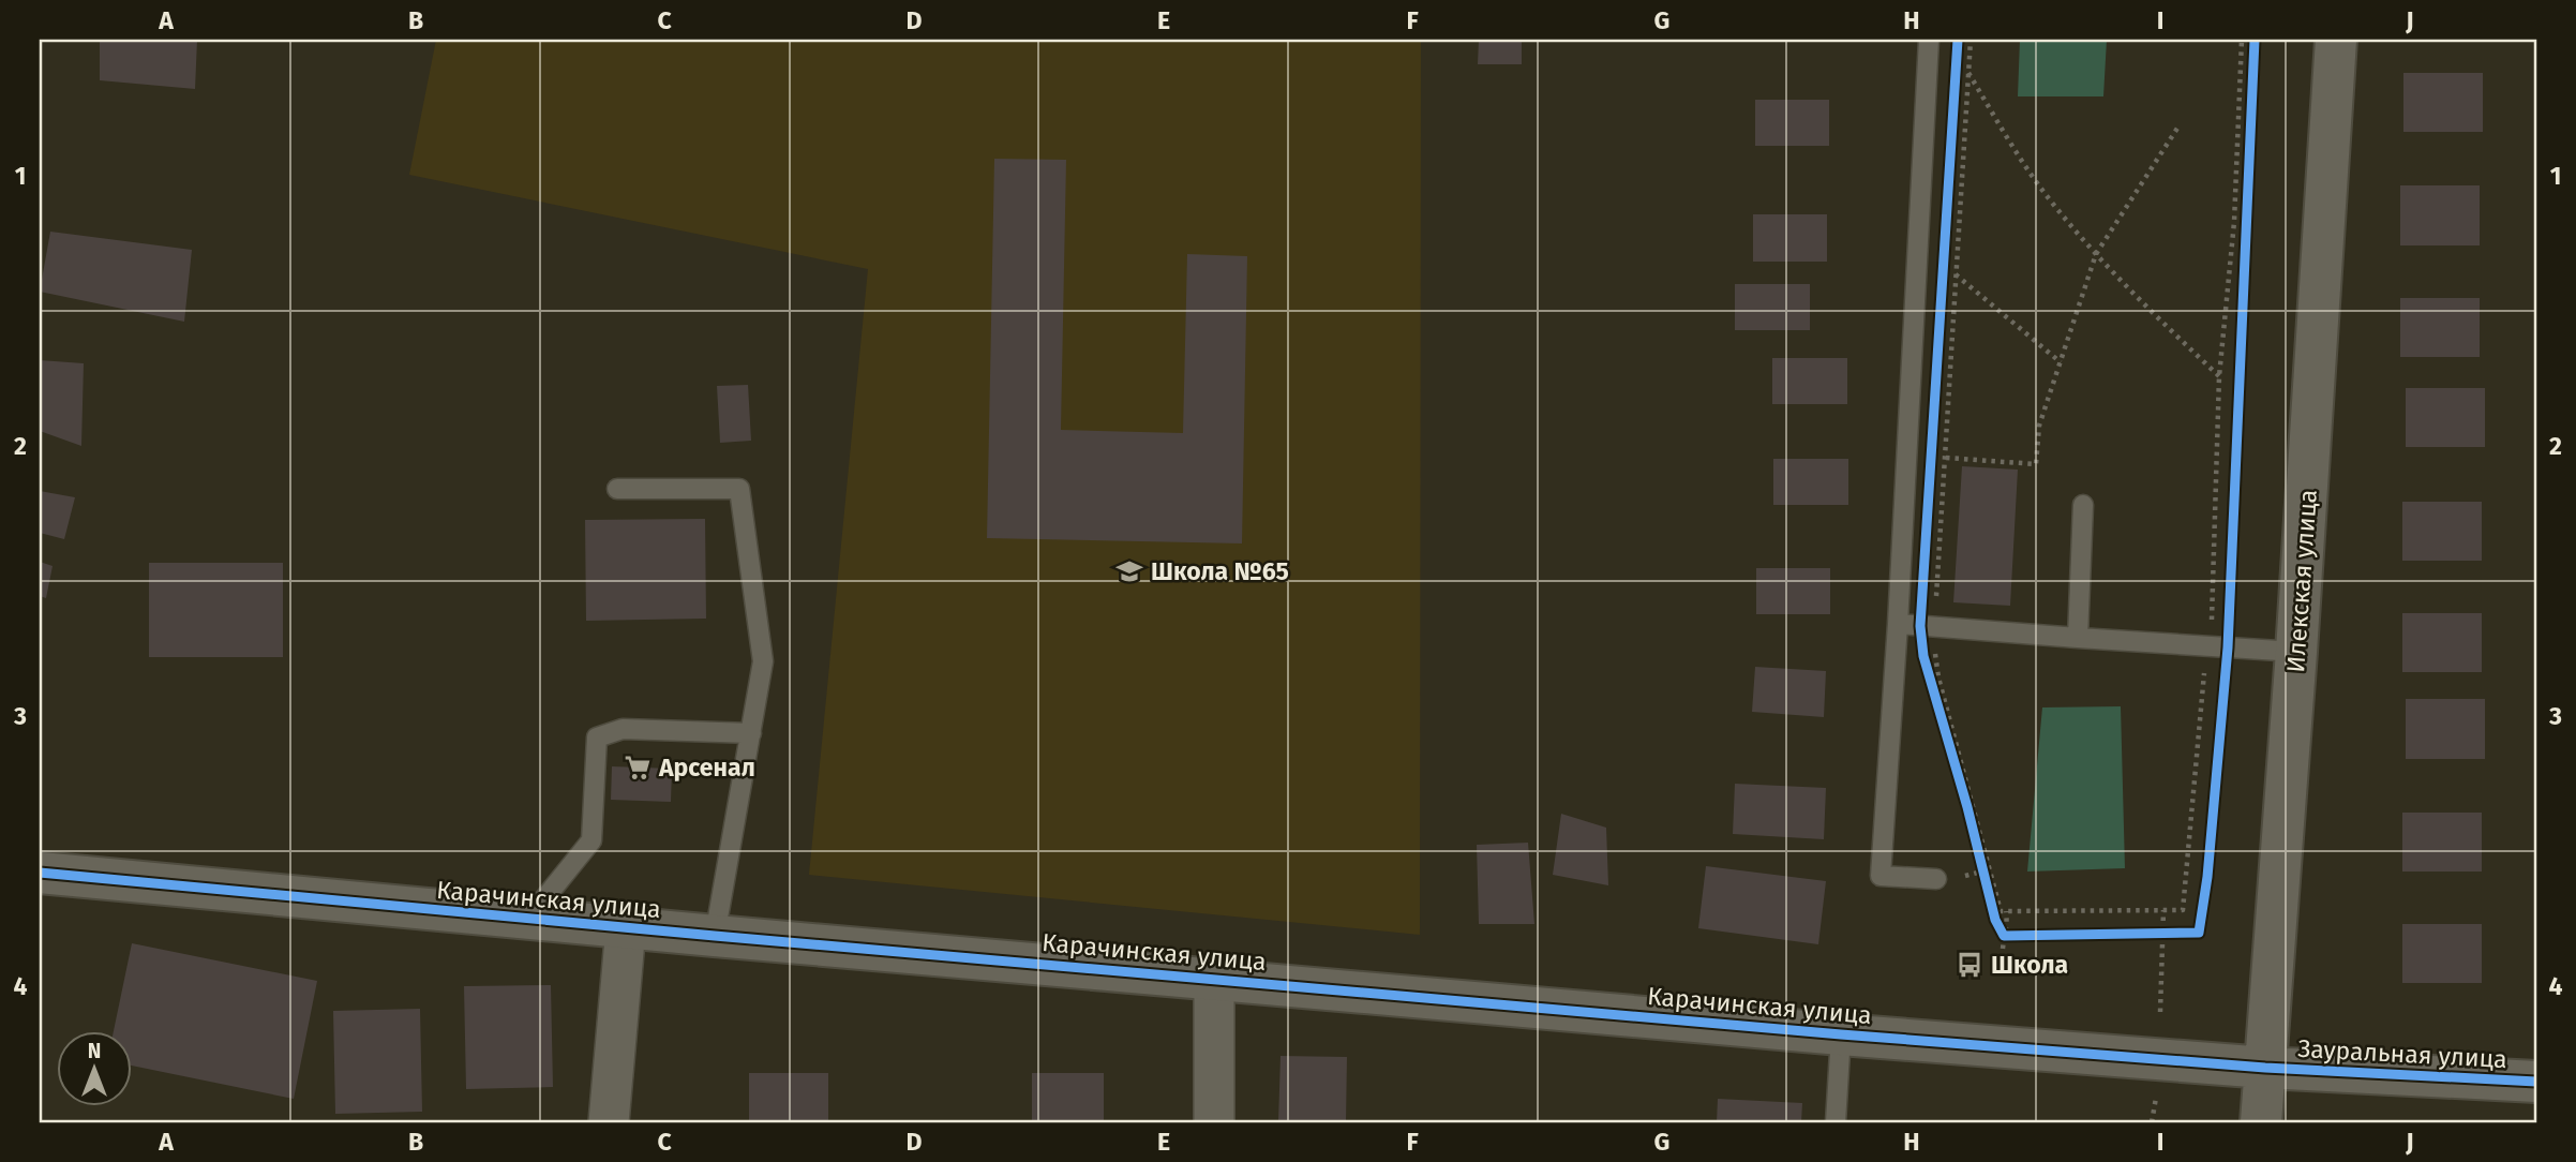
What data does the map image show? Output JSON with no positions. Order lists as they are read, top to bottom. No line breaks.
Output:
{"streets":{"street":["Илекская улица","Карачинская улица","Зауральная улица"]},"crossings":[["Илекская улица","Карачинская улица"],["Илекская улица","Зауральная улица"],["Карачинская улица","Зауральная улица"]],"places":{"school or university":["Школа №65"],"supermarket":["Арсенал"],"bus stop":["Школа"]},"north":"top","grid":{"columns":["A","B","C","D","E","F","G","H","I","J"],"rows":["1","2","3","4"]}}
